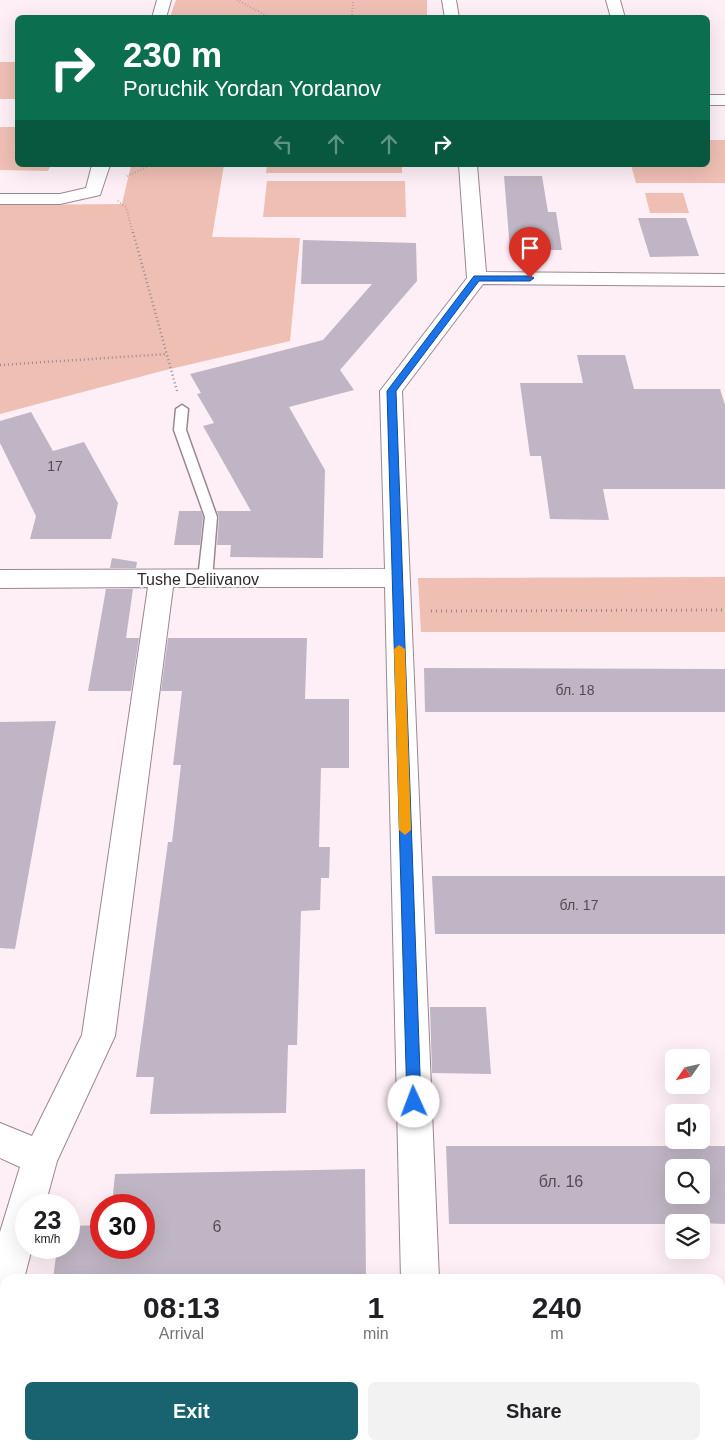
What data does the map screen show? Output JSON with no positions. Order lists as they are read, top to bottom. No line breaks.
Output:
{"streets":{"street":["Tushe Deliivanov"]},"house_numbers":["17","бл. 18","бл. 17","бл. 16","6"],"north":"bottom left","page":{"turn":["230 m","Рoruchik Yordan Yordanov"],"speed":"23 km/h","limit":"30","eta":["08:13","Arrival","1","min","240","m"],"buttons":["Exit","Share"]}}
